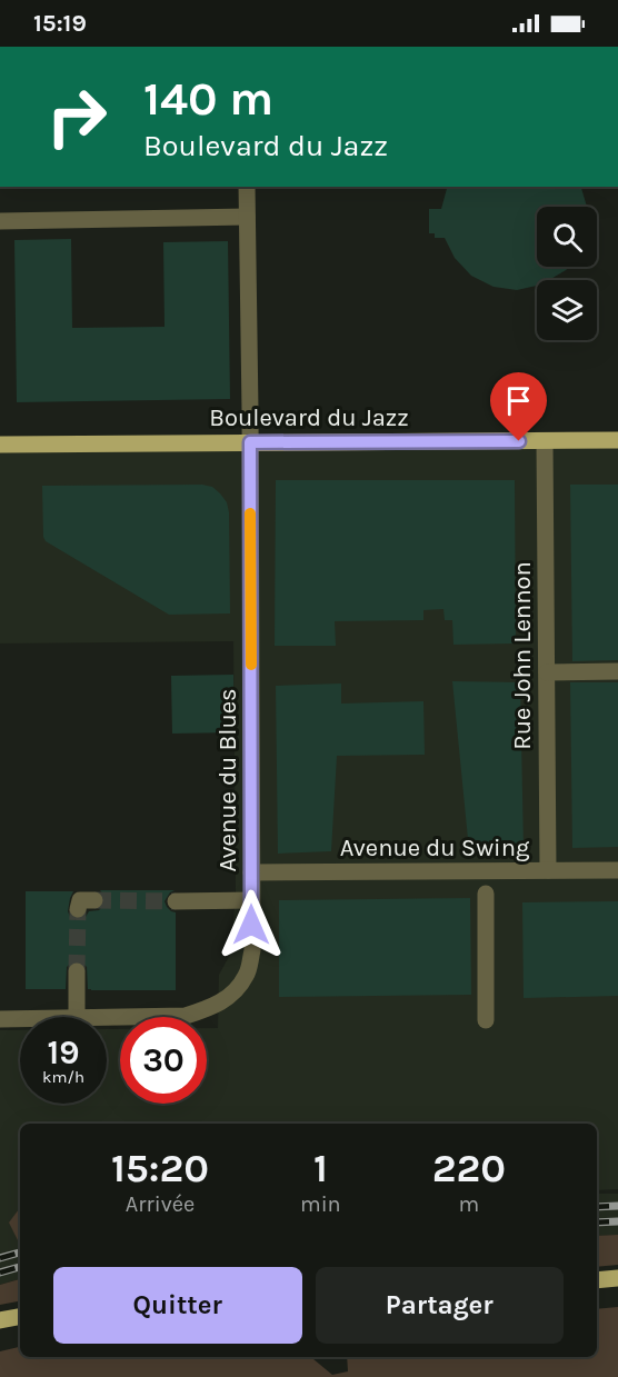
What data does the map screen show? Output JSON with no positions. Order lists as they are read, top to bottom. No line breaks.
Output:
{"streets":{"main road":["Boulevard du Jazz"],"street":["Rue John Lennon","Avenue du Blues","Avenue du Swing"]},"crossings":[["Boulevard du Jazz","Rue John Lennon"],["Boulevard du Jazz","Avenue du Blues"],["Rue John Lennon","Avenue du Swing"],["Avenue du Blues","Avenue du Swing"]],"page":{"status":"15:19","turn":["140 m","Boulevard du Jazz"],"speed":"19 km/h","limit":"30","eta":["15:20","Arrivée","1","min","220","m"],"buttons":["Quitter","Partager"]}}
